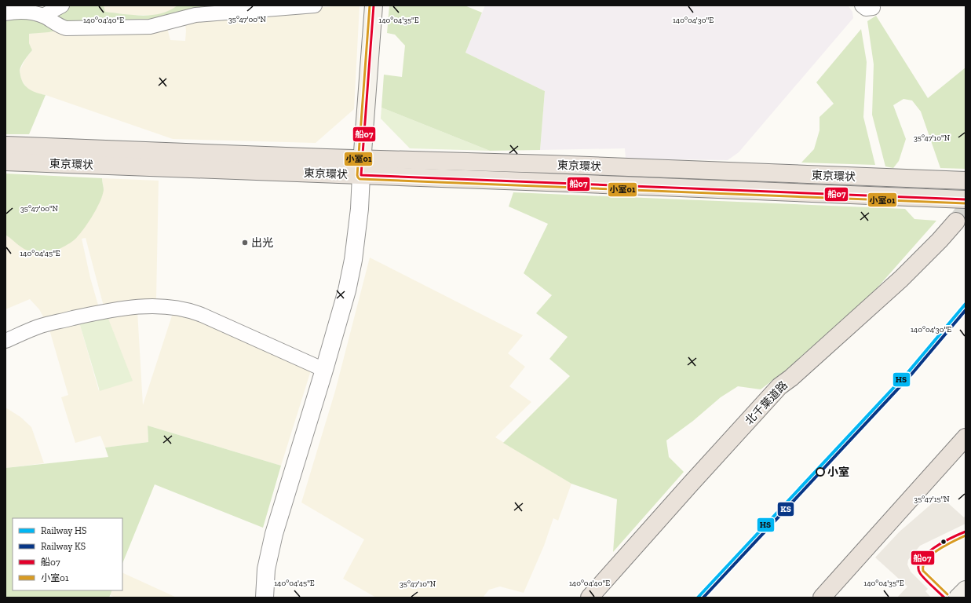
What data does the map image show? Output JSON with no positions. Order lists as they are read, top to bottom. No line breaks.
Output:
{"streets":{"highway":["東京環状","北千葉道路"]},"places":["出光","小室"],"lines":["transit line 船07","transit line 小室01","rail line HS","rail line KS"],"legend":["Railway HS","Railway KS","船07","小室01"],"coordinates":["35°47'00\"N","140°04'40\"E","140°04'35\"E","140°04'30\"E","35°47'10\"N","140°04'45\"E","35°47'15\"N"]}
